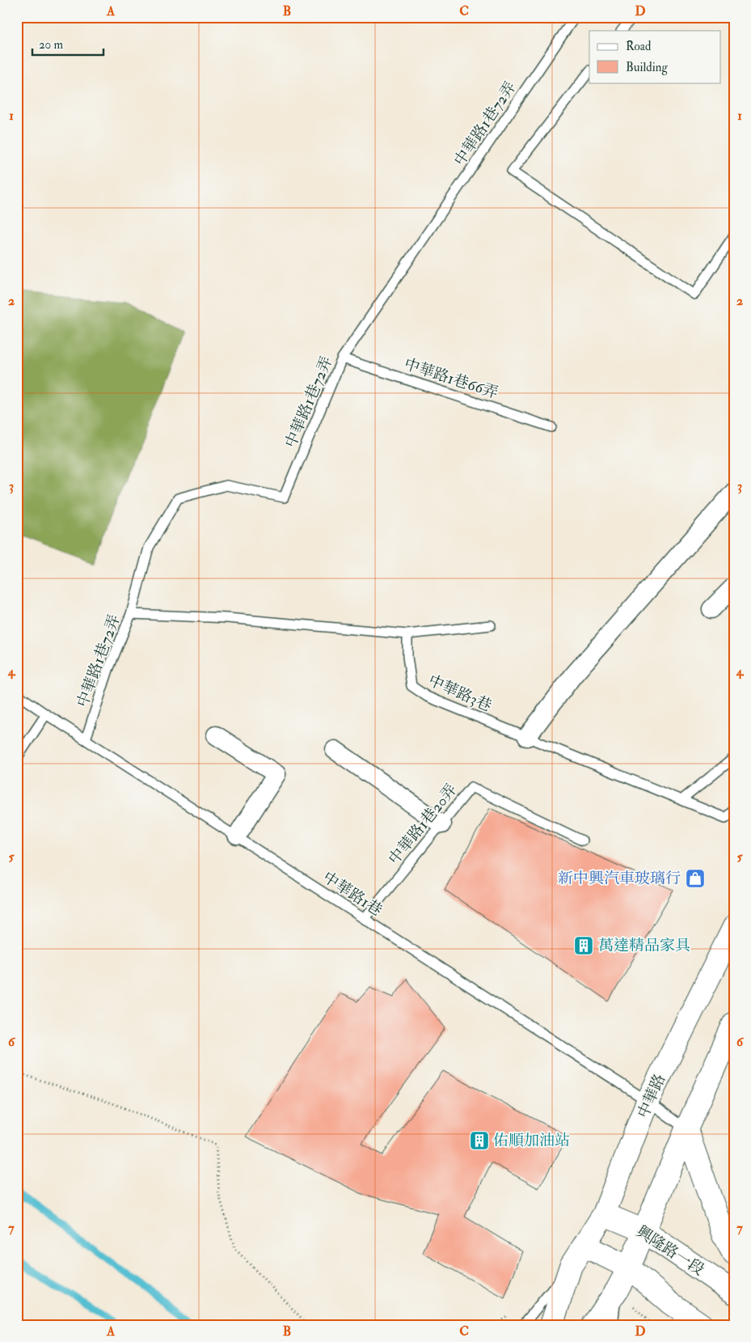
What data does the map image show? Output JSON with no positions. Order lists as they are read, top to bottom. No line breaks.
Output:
{"streets":{"main road":["中華路","興隆路一段"],"lane":["中華路1巷72弄","中華路1巷66弄","中華路3巷","中華路1巷20弄","中華路1巷"]},"crossings":[["中華路1巷72弄","中華路1巷66弄"],["中華路1巷72弄","中華路1巷"],["中華路1巷20弄","中華路1巷"],["中華路1巷","中華路"],["中華路","興隆路一段"]],"places":{"shop":["新中興汽車玻璃行"],"building":["萬達精品家具","佑順加油站"]},"legend":["Road","Building"],"scale_bar":"20 m","grid":{"columns":["A","B","C","D"],"rows":["1","2","3","4","5","6","7"]}}
